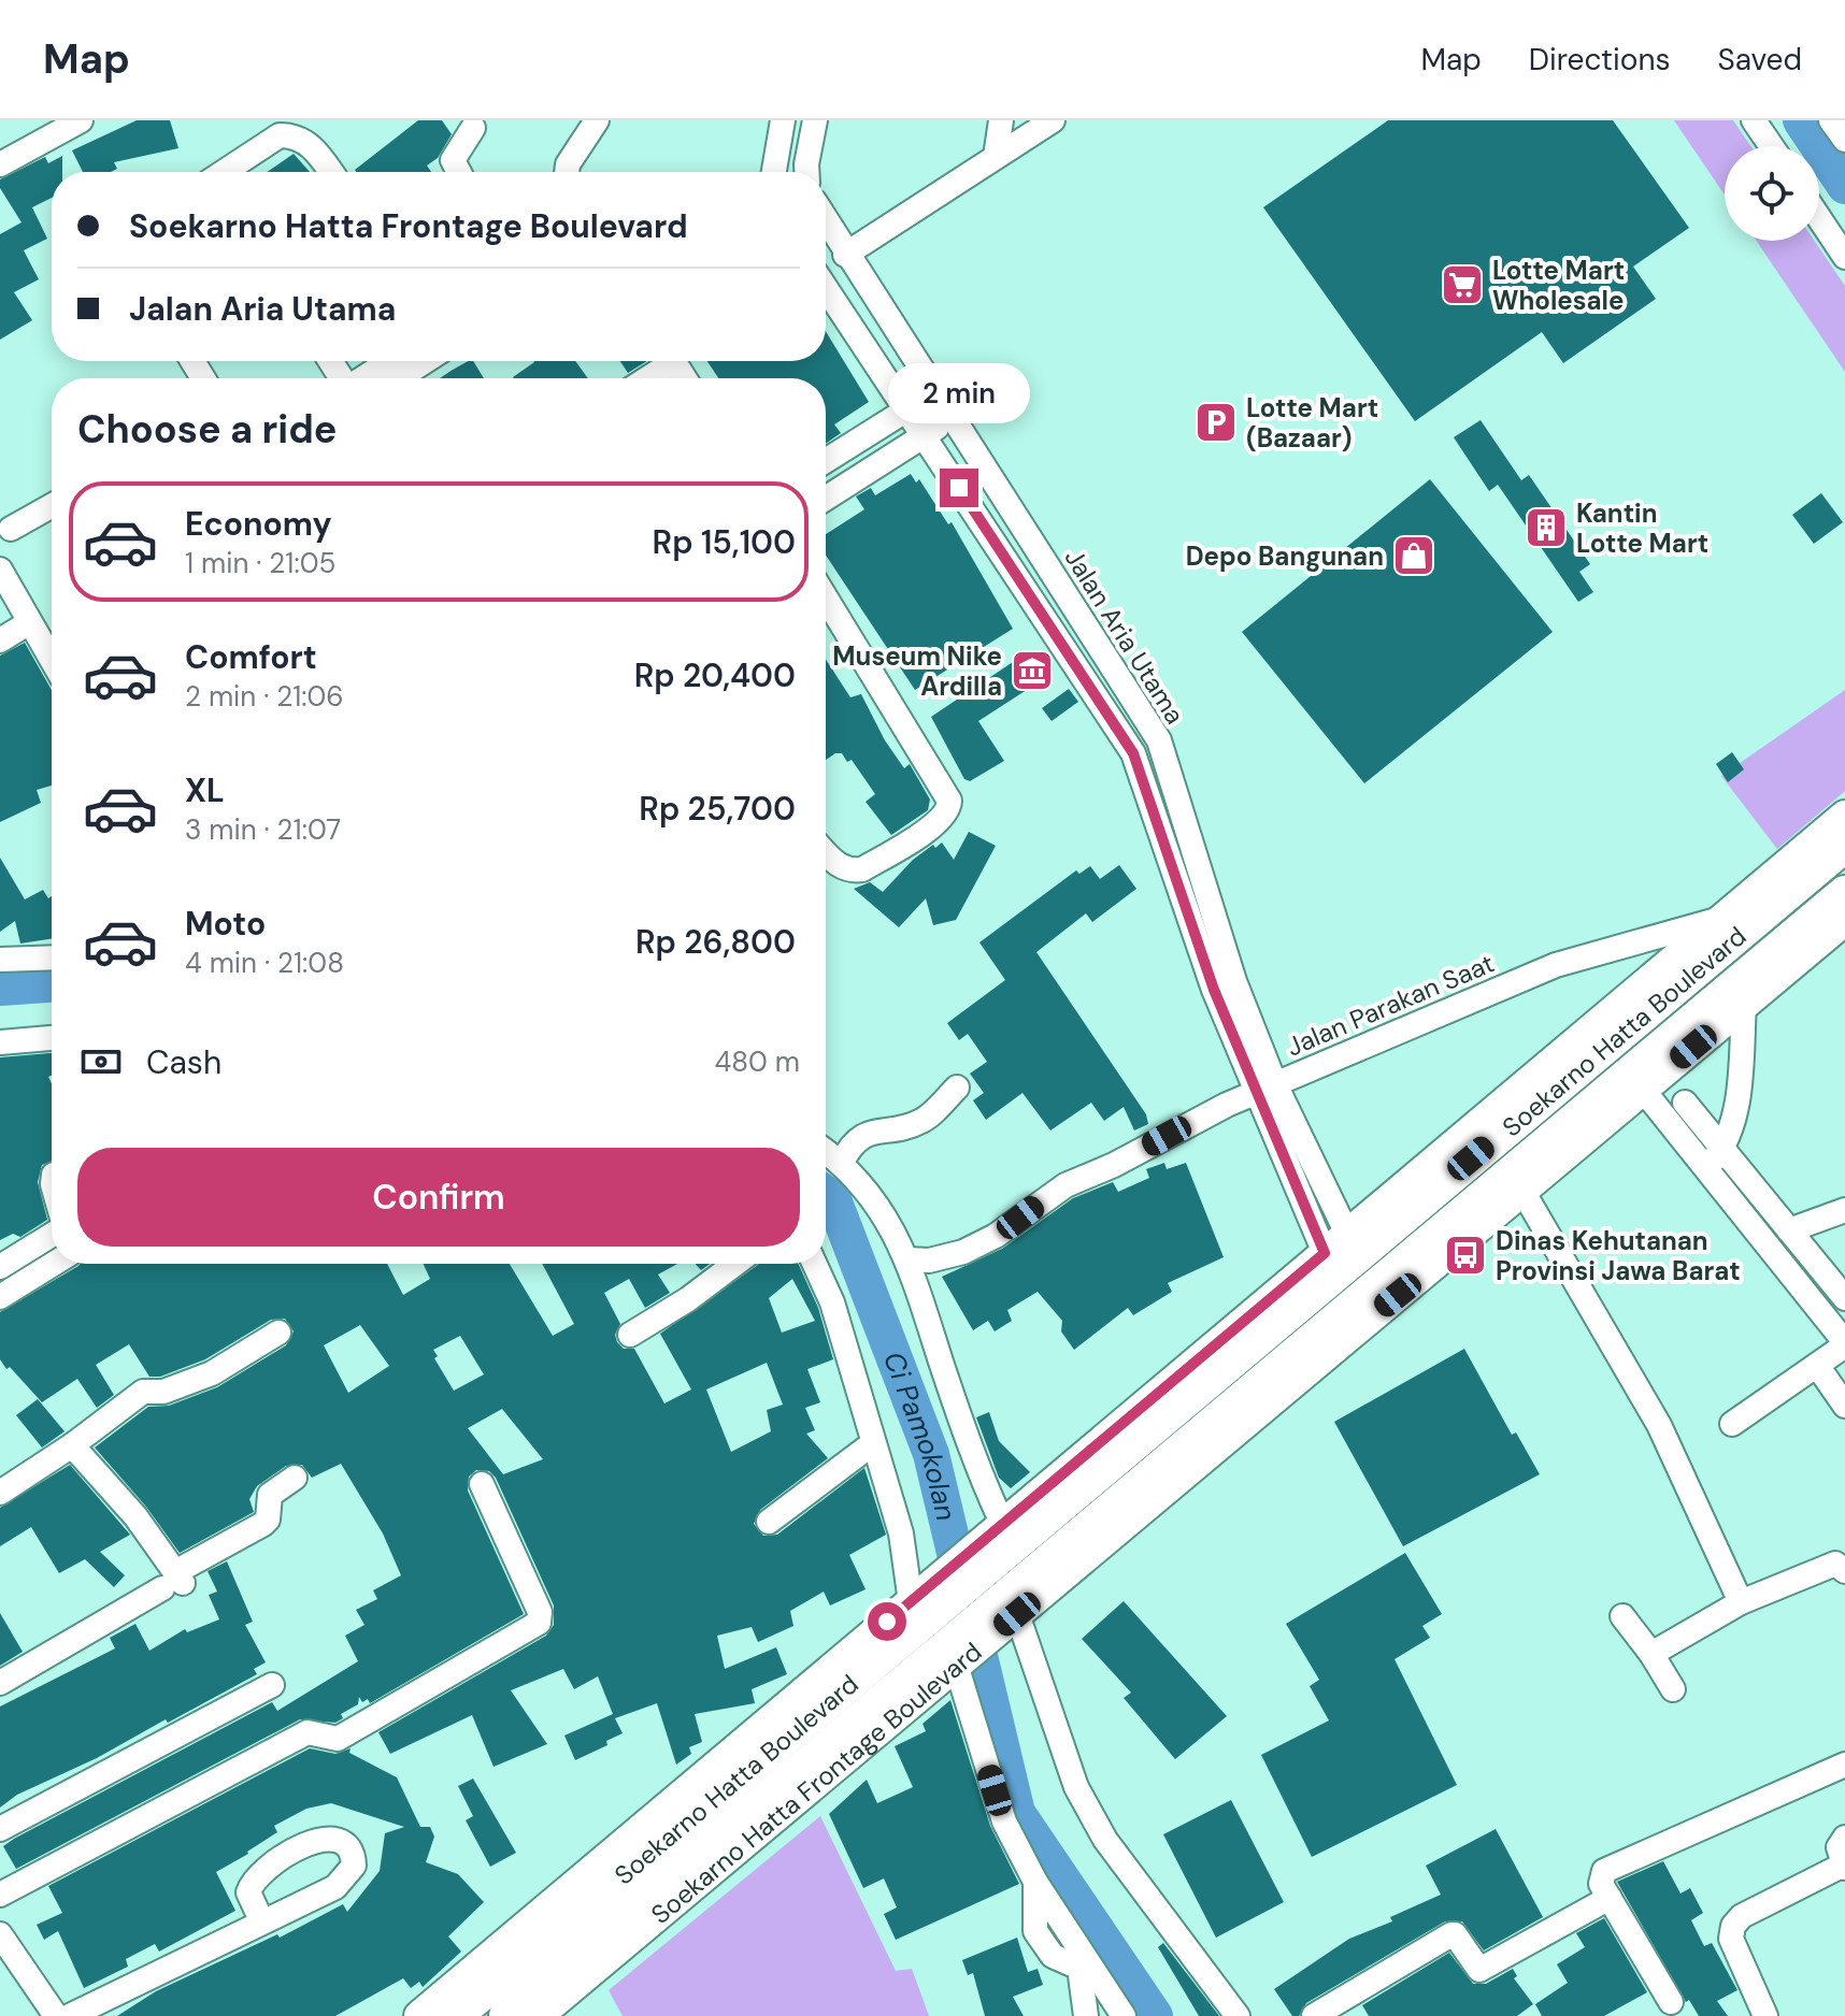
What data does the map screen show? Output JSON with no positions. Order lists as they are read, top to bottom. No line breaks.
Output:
{"streets":{"highway":["Soekarno Hatta Boulevard"],"main road":["Soekarno Hatta Frontage Boulevard"],"street":["Jalan Aria Utama","Jalan Parakan Saat"]},"crossings":[["Jalan Aria Utama","Jalan Parakan Saat"],["Jalan Aria Utama","Soekarno Hatta Boulevard"]],"water":["Ci Pamokolan"],"places":{"supermarket":["Lotte Mart Wholesale"],"parking":["Lotte Mart (Bazaar)"],"building":["Kantin Lotte Mart"],"shop":["Depo Bangunan"],"museum":["Museum Nike Ardilla"],"bus stop":["Dinas Kehutanan Provinsi Jawa Barat"]},"page":{"header":"Map","nav":["Map","Directions","Saved"],"banner":["Soekarno Hatta Frontage Boulevard","Jalan Aria Utama"],"bubble":"2 min","heading":"Choose a ride","list":[{"name":"Economy","note":"1 min · 21:05","value":"Rp 15,100"},{"name":"Comfort","note":"2 min · 21:06","value":"Rp 20,400"},{"name":"XL","note":"3 min · 21:07","value":"Rp 25,700"},{"name":"Moto","note":"4 min · 21:08","value":"Rp 26,800"}],"pay":["Cash","480 m"],"buttons":"Confirm"}}
